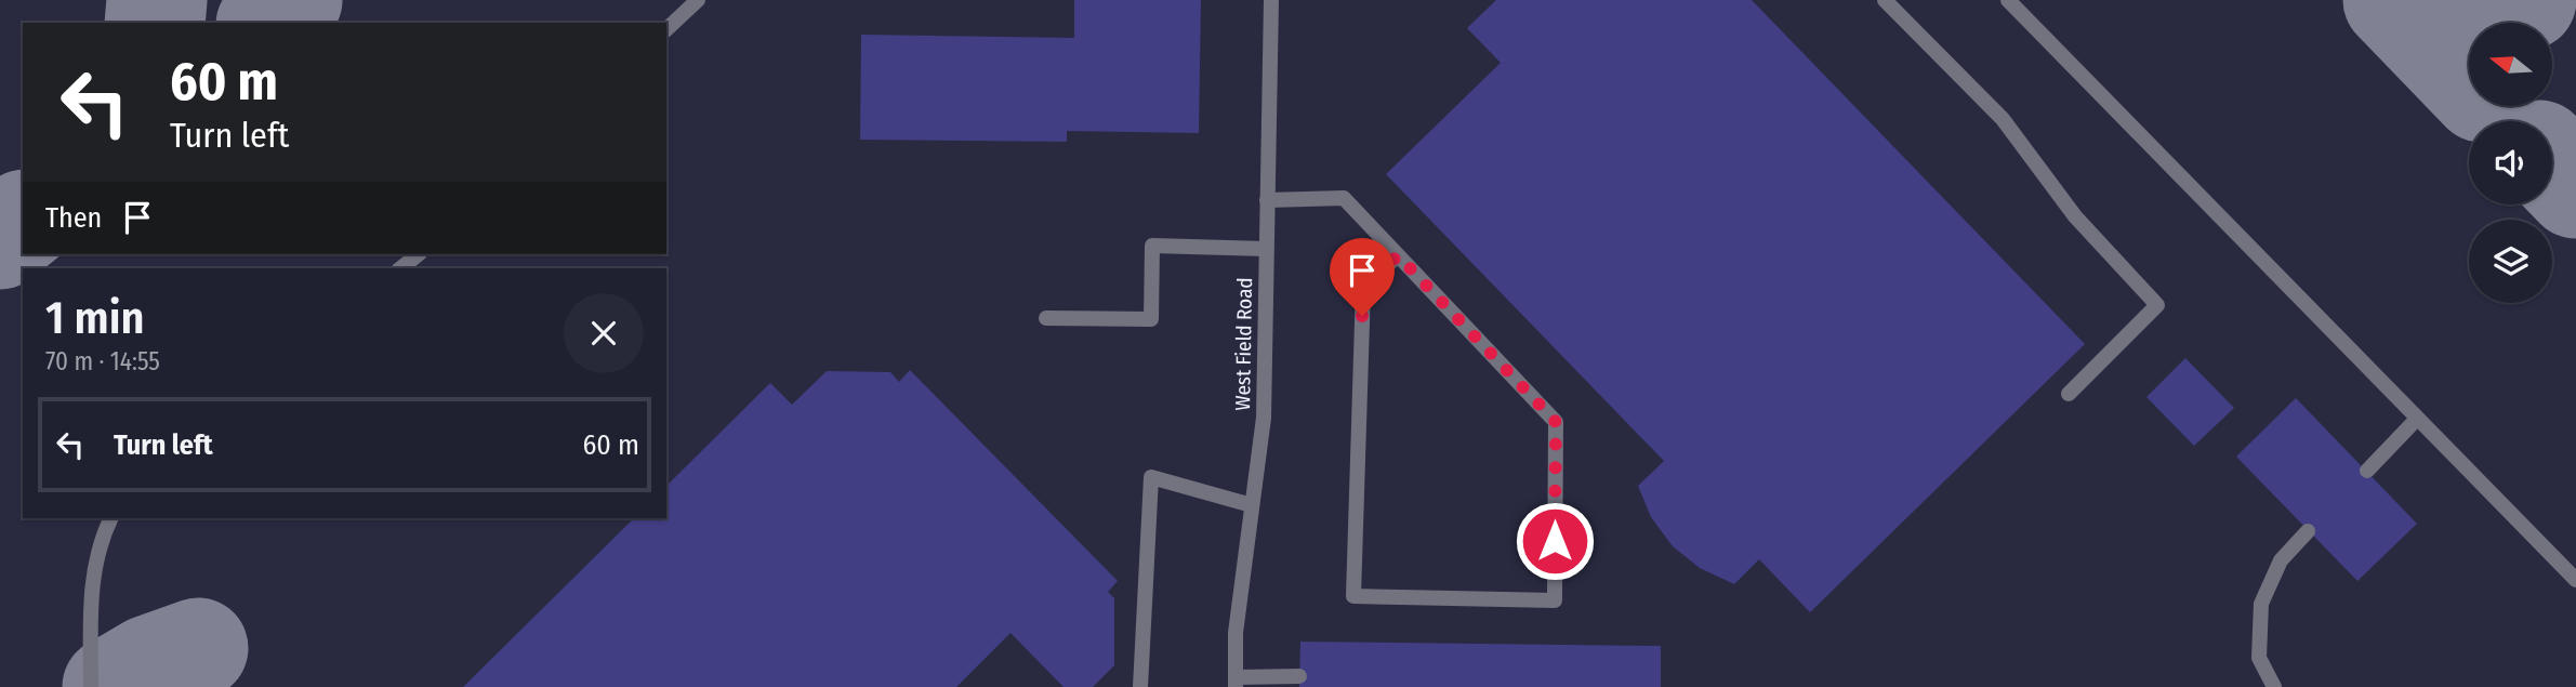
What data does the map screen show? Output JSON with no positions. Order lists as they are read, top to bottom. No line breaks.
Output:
{"streets":{"street":["West Field Road"]},"north":"left","page":{"turn":["60 m","Turn left"],"then":"Then","heading":["1 min","70 m · 14:55"],"list":[{"name":"Turn left","value":"60 m"}]}}
